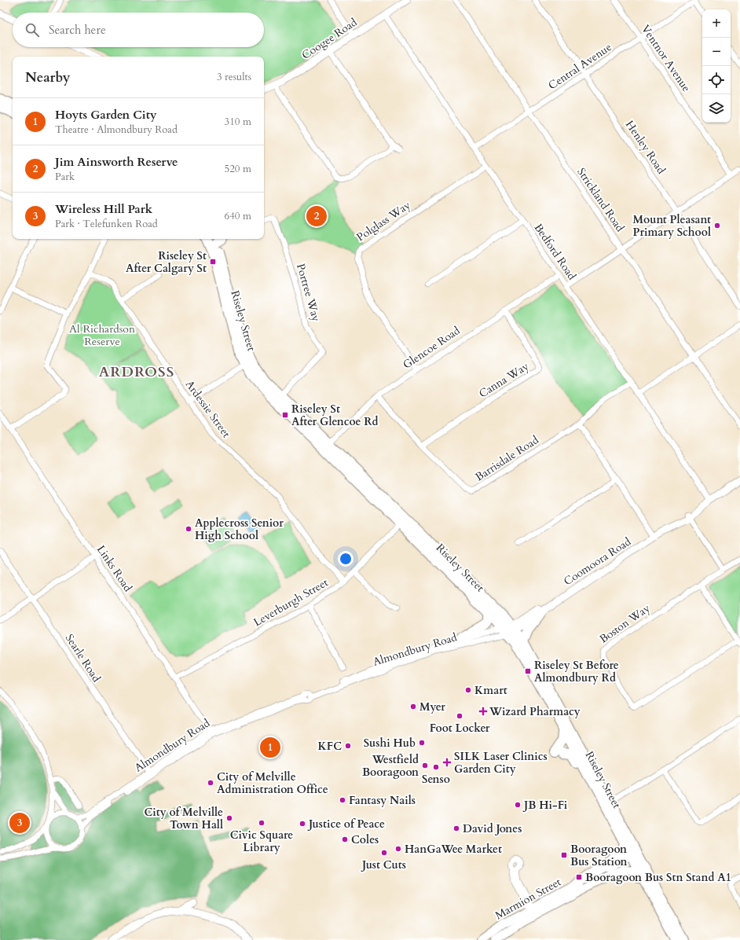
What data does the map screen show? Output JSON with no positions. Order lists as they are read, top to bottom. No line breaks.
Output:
{"streets":{"highway":["Riseley Street"],"main road":["Marmion Street"],"street":["Coogee Road","Ventnor Avenue","Central Avenue","Henley Road","Strickland Road","Polglass Way","Bedford Road","Portree Way","Glencoe Road","Canna Way","Ardessie Street","Barrisdale Road","Coomoora Road","Links Road","Leverburgh Street","Boston Way","Almondbury Road","Searle Road"]},"crossings":[["Coogee Road","Bedford Road"],["Ventnor Avenue","Central Avenue"],["Central Avenue","Henley Road"],["Central Avenue","Strickland Road"],["Central Avenue","Bedford Road"],["Polglass Way","Bedford Road"],["Polglass Way","Glencoe Road"],["Bedford Road","Glencoe Road"],["Bedford Road","Barrisdale Road"],["Bedford Road","Coomoora Road"],["Portree Way","Riseley Street"],["Riseley Street","Glencoe Road"],["Riseley Street","Coomoora Road"],["Riseley Street","Leverburgh Street"],["Riseley Street","Almondbury Road"],["Riseley Street","Marmion Street"],["Glencoe Road","Canna Way"],["Glencoe Road","Barrisdale Road"],["Canna Way","Barrisdale Road"],["Ardessie Street","Leverburgh Street"],["Coomoora Road","Almondbury Road"],["Links Road","Leverburgh Street"],["Links Road","Almondbury Road"],["Almondbury Road","Searle Road"]],"districts":["ARDROSS"],"parks":["Al Richardson Reserve"],"places":{"other":["Mount Pleasant Primary School","Applecross Senior High School","Kmart","Myer","Foot Locker","Sushi Hub","KFC","Westfield Booragoon","Senso","City of Melville Administration Office","Fantasy Nails","JB Hi-Fi","City of Melville Town Hall","Civic Square Library","Justice of Peace","David Jones","Coles","HanGaWee Market","Just Cuts"],"transit":["Riseley St After Calgary St","Riseley St After Glencoe Rd","Riseley St Before Almondbury Rd","Booragoon Bus Station","Booragoon Bus Stn Stand A1"],"health":["Wizard Pharmacy","SILK Laser Clinics Garden City"]},"page":{"map_buttons":["+","−"],"search":"Search here","heading":["Nearby","3 results"],"list":[{"mark":"1","name":"Hoyts Garden City","note":"Theatre · Almondbury Road","value":"310 m"},{"mark":"2","name":"Jim Ainsworth Reserve","note":"Park","value":"520 m"},{"mark":"3","name":"Wireless Hill Park","note":"Park · Telefunken Road","value":"640 m"}],"pins":["2","1","3"]}}
